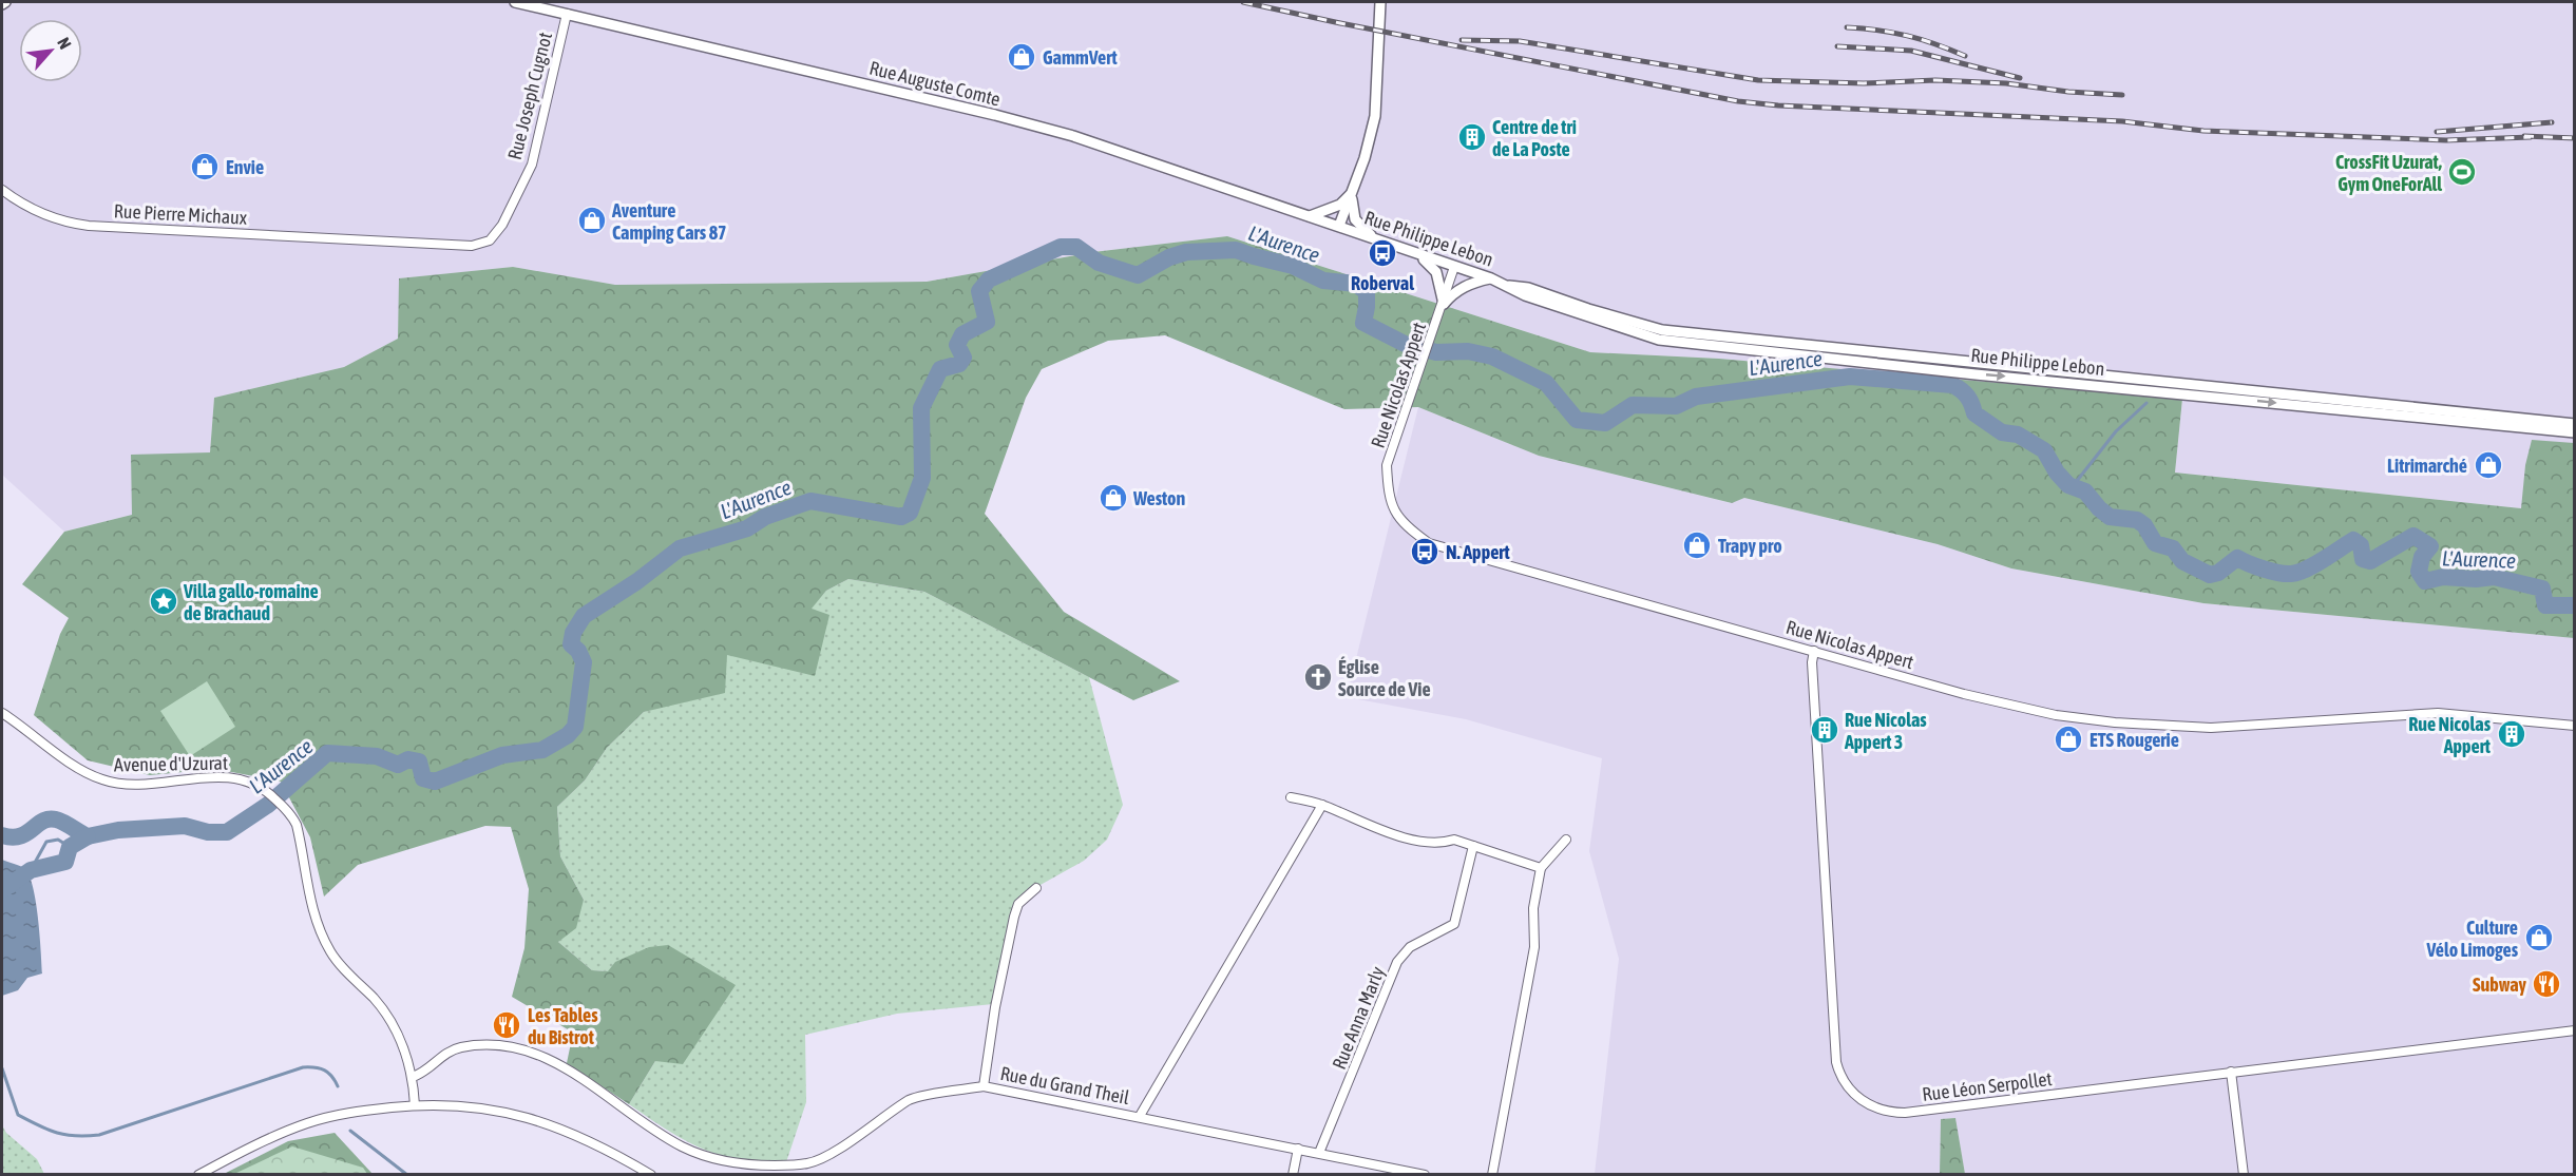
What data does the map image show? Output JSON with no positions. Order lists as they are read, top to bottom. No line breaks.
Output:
{"streets":{"street":["Rue Auguste Comte","Rue Joseph Cugnot","Rue Pierre Michaux","Rue Philippe Lebon","Rue Nicolas Appert","Avenue d'Uzurat","Rue Anna Marly","Rue du Grand Theil","Rue Léon Serpollet"]},"crossings":[["Rue Auguste Comte","Rue Joseph Cugnot"],["Rue Auguste Comte","Rue Philippe Lebon"],["Rue Joseph Cugnot","Rue Pierre Michaux"],["Rue Philippe Lebon","Rue Nicolas Appert"],["Rue Nicolas Appert","Rue Léon Serpollet"],["Avenue d'Uzurat","Rue du Grand Theil"],["Rue Anna Marly","Rue du Grand Theil"]],"water":["L'Aurence"],"places":{"shop":["GammVert","Envie","Aventure Camping Cars 87","Litrimarché","Weston","Trapy pro","ETS Rougerie","Culture Vélo Limoges"],"building":["Centre de tri de La Poste","Rue Nicolas Appert 3","Rue Nicolas Appert"],"sports":["CrossFit Uzurat, Gym OneForAll"],"bus stop":["Roberval","N. Appert"],"place":["Villa gallo-romaine de Brachaud"],"church":["Église Source de Vie"],"restaurant":["Subway","Les Tables du Bistrot"]},"north":"top right"}
